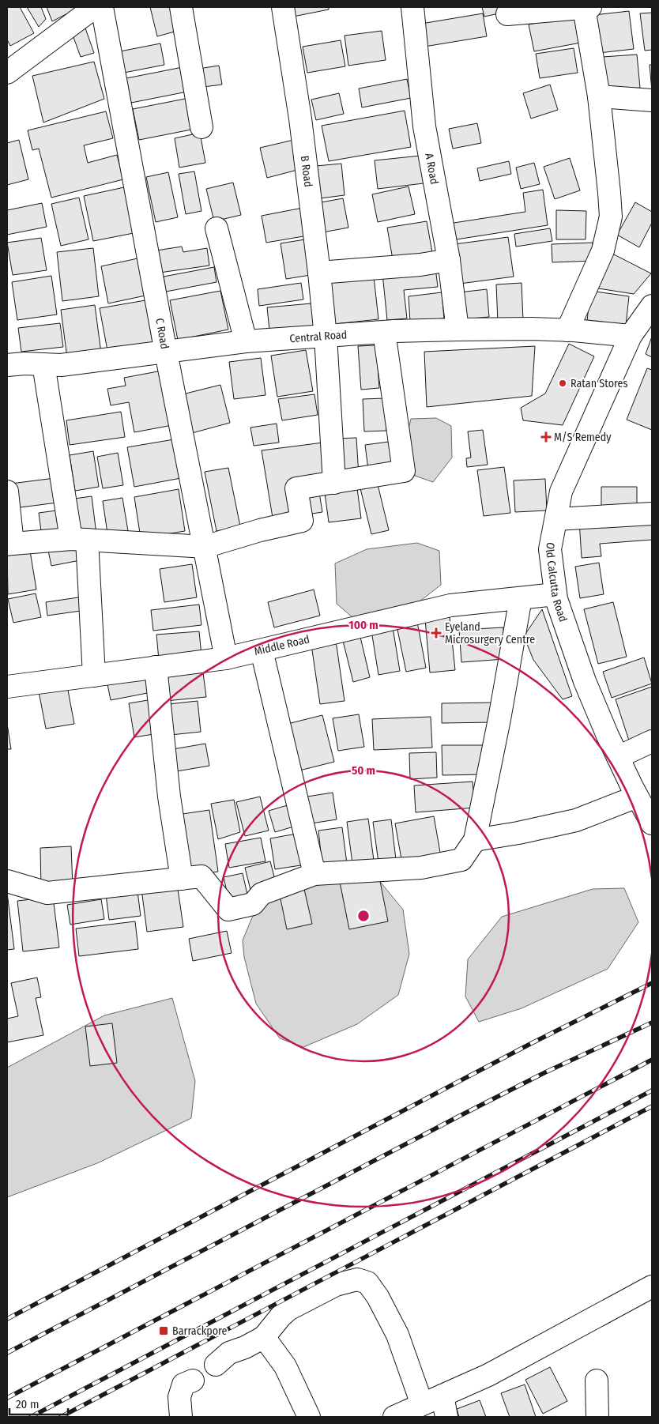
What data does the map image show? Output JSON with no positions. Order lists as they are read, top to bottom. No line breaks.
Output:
{"streets":{"street":["A Road","B Road","C Road","Central Road","Old Calcutta Road","Middle Road"]},"crossings":[["A Road","Central Road"],["B Road","Central Road"],["C Road","Central Road"],["C Road","Middle Road"],["Central Road","Old Calcutta Road"],["Old Calcutta Road","Middle Road"]],"places":{"other":["Ratan Stores"],"health":["M/S Remedy","Eyeland Microsurgery Centre"],"transit":["Barrackpore"]},"scale_bar":"20 m","rings":["100 m","50 m"]}
